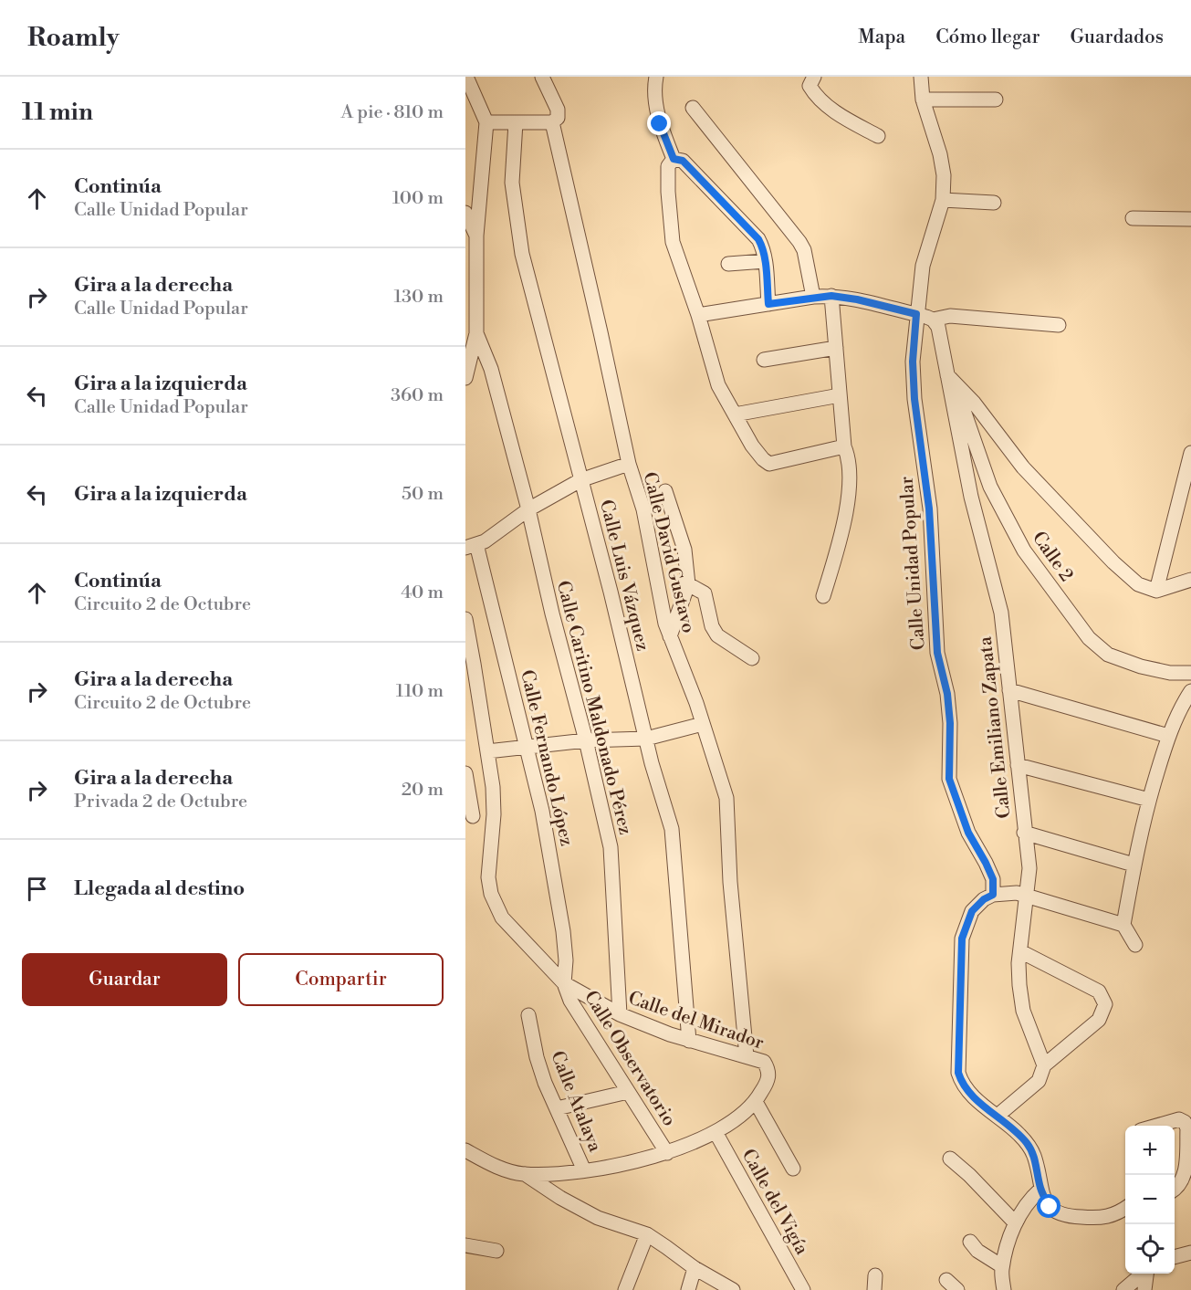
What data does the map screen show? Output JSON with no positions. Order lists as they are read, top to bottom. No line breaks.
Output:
{"streets":{"street":["Calle David Gustavo","Calle 2","Calle Unidad Popular","Calle Luis Vázquez","Calle Caritino Maldonado Pérez","Calle Emiliano Zapata","Calle Fernando López","Calle del Mirador","Calle Observatorio","Calle Atalaya","Calle del Vigía"]},"crossings":[["Calle David Gustavo","Calle del Mirador"],["Calle Luis Vázquez","Calle del Mirador"],["Calle Caritino Maldonado Pérez","Calle del Mirador"],["Calle Fernando López","Calle del Mirador"],["Calle Fernando López","Calle Observatorio"],["Calle del Mirador","Calle Observatorio"],["Calle del Mirador","Calle Atalaya"],["Calle del Mirador","Calle del Vigía"]],"page":{"header":"Roamly","nav":["Mapa","Cómo llegar","Guardados"],"heading":["11 min","A pie · 810 m"],"list":[["Continúa","Calle Unidad Popular","100 m"],["Gira a la derecha","Calle Unidad Popular","130 m"],["Gira a la izquierda","Calle Unidad Popular","360 m"],["Gira a la izquierda","50 m"],["Continúa","Circuito 2 de Octubre","40 m"],["Gira a la derecha","Circuito 2 de Octubre","110 m"],["Gira a la derecha","Privada 2 de Octubre","20 m"],"Llegada al destino"],"buttons":["Guardar","Compartir"],"map_buttons":["+","−"]}}
